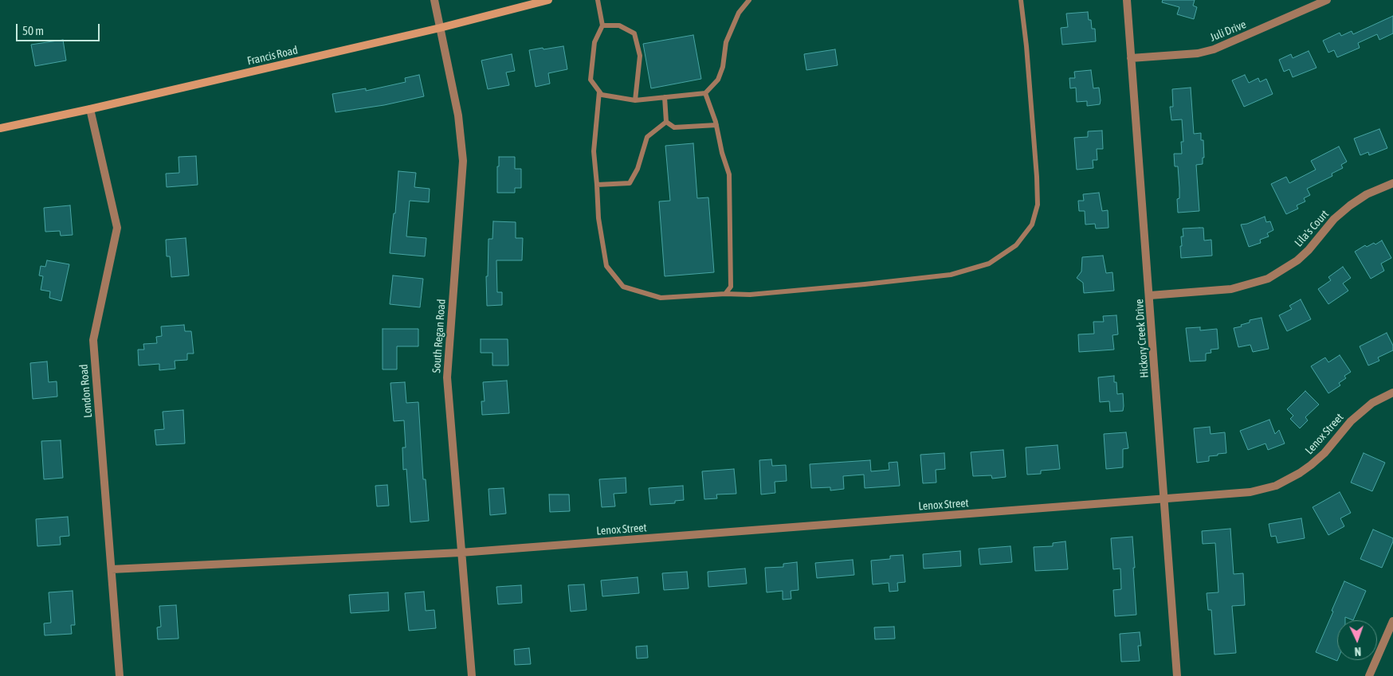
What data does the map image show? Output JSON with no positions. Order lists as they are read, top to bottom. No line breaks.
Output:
{"streets":{"street":["Juli Drive","Francis Road","Lila's Court","South Regan Road","Hickory Creek Drive","London Road","Lenox Street"]},"crossings":[["Juli Drive","Hickory Creek Drive"],["Francis Road","South Regan Road"],["Francis Road","London Road"],["Lila's Court","Hickory Creek Drive"],["South Regan Road","Lenox Street"],["Hickory Creek Drive","Lenox Street"],["London Road","Lenox Street"]],"scale_bar":"50 m","north":"bottom"}
